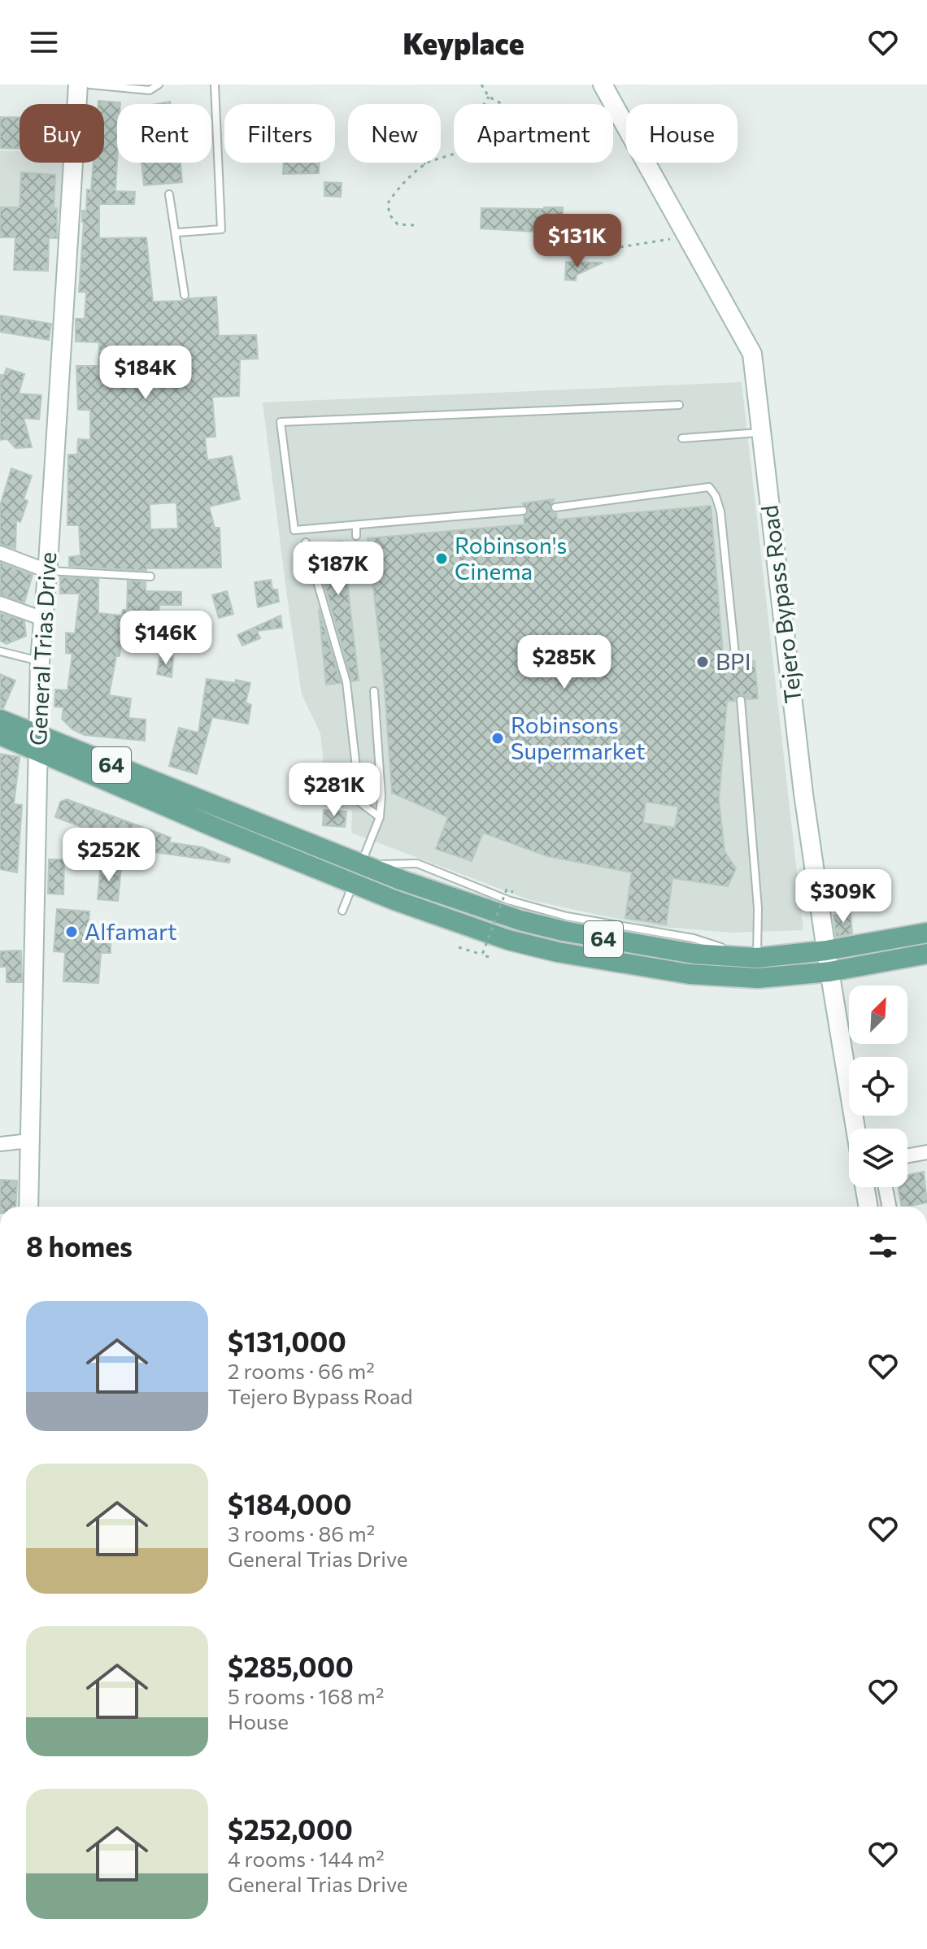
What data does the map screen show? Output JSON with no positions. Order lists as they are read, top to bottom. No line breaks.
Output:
{"streets":{"main road":["64"],"street":["Tejero Bypass Road","General Trias Drive"]},"crossings":[["Tejero Bypass Road","64"],["General Trias Drive","64"]],"places":["Robinson's Cinema","BPI","Robinsons Supermarket","Alfamart"],"north":"top right","page":{"header":"Keyplace","chip":["Buy","Rent","Filters","New","Apartment","House"],"price":["$131K","$184K","$187K","$146K","$285K","$281K","$252K","$309K"],"heading":"8 homes","list":[{"name":"$131,000","note":"2 rooms · 66 m² · Tejero Bypass Road"},{"name":"$184,000","note":"3 rooms · 86 m² · General Trias Drive"},{"name":"$285,000","note":"5 rooms · 168 m² · House"},{"name":"$252,000","note":"4 rooms · 144 m² · General Trias Drive"}]}}
